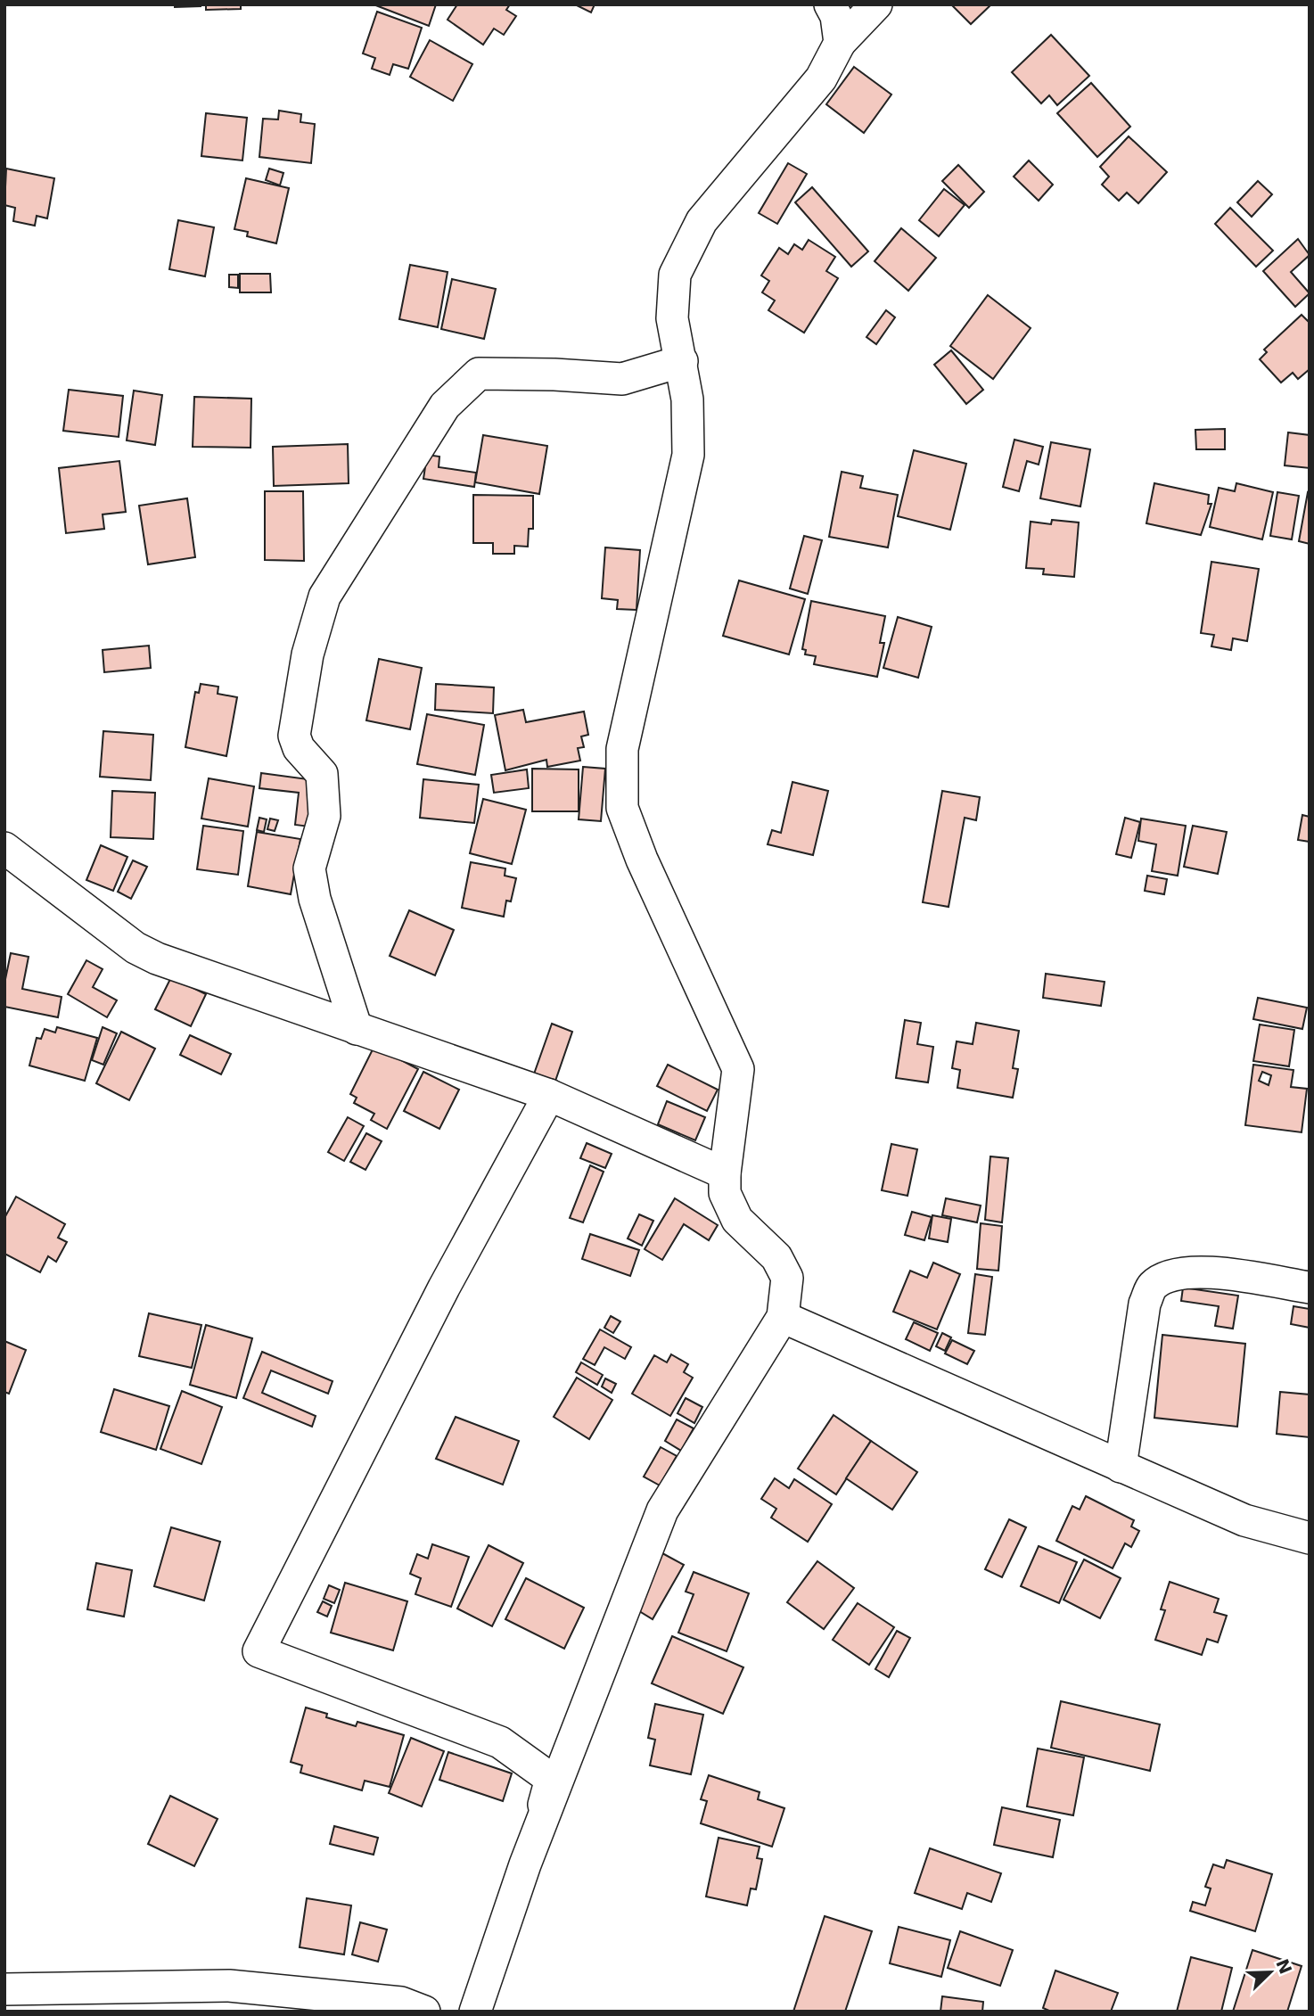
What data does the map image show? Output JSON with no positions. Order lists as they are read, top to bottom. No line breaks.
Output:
{"north":"top right"}
